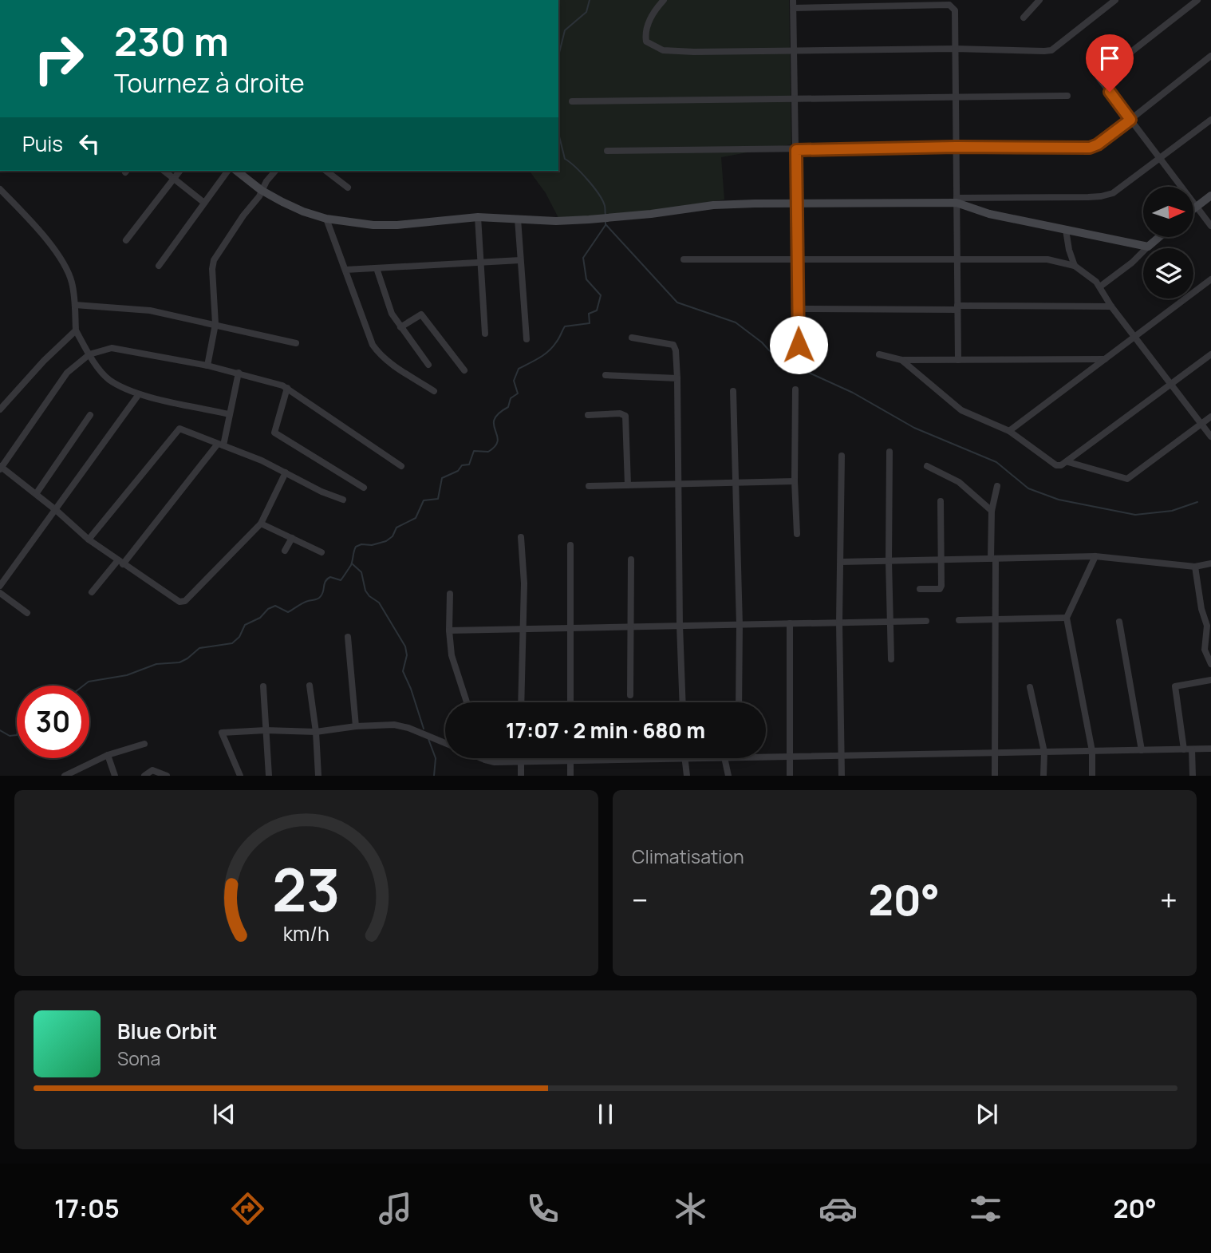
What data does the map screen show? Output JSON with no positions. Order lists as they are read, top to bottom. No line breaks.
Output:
{"north":"right","page":{"turn":["230 m","Tournez à droite"],"then":"Puis","limit":"30","trip":"17:07 · 2 min · 680 m","tile":"Climatisation","heat":["−","20°","+"],"song":["Blue Orbit","Sona"],"tabs":["17:05","20°"],"gauge":["23","km/h"]}}
